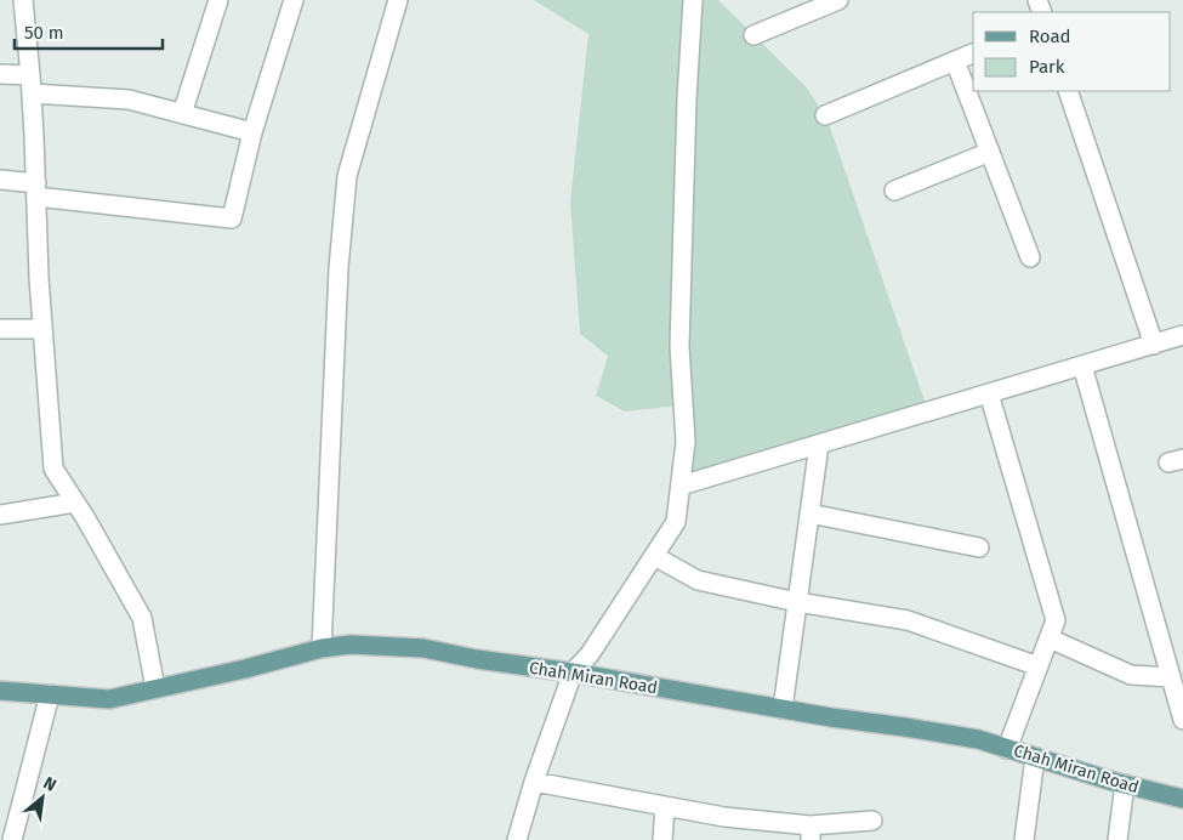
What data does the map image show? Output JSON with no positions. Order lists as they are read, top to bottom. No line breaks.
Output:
{"streets":{"main road":["Chah Miran Road"]},"legend":["Road","Park"],"scale_bar":"50 m","north":"top right"}
